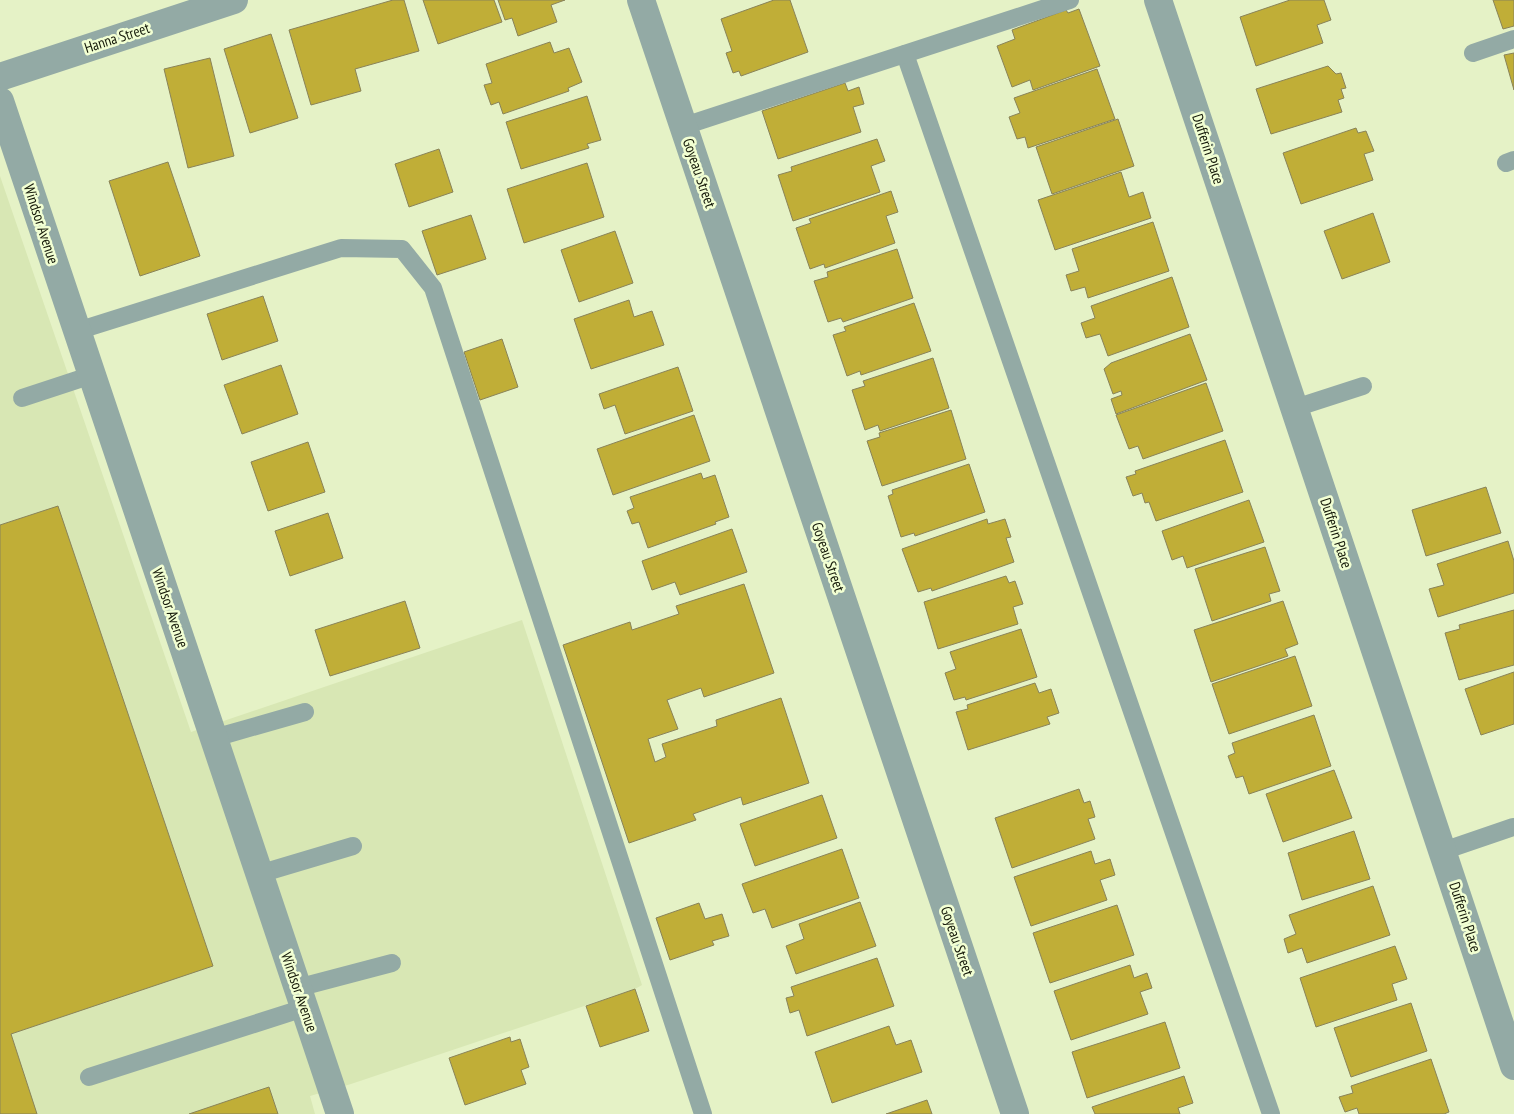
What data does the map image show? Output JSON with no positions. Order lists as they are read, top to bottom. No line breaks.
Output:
{"streets":{"street":["Hanna Street","Dufferin Place","Goyeau Street","Windsor Avenue"]}}
